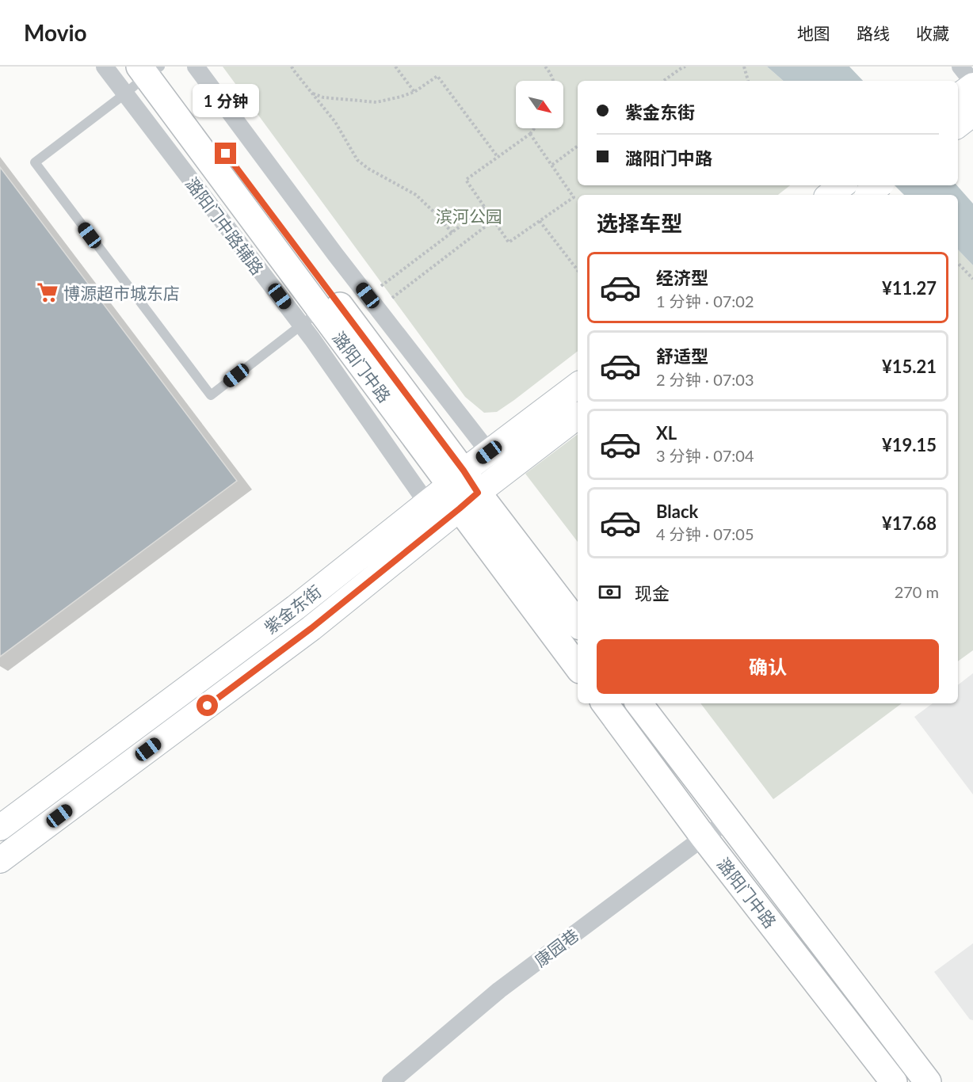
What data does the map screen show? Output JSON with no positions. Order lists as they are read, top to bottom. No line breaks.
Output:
{"streets":{"main road":["潞阳门中路","紫金东街"],"street":["潞阳门中路辅路","康园巷"]},"crossings":[["潞阳门中路辅路","潞阳门中路"],["潞阳门中路辅路","紫金东街"],["潞阳门中路","紫金东街"],["潞阳门中路","康园巷"]],"parks":["滨河公园"],"places":{"supermarket":["博源超市城东店"]},"north":"bottom right","page":{"header":"Movio","nav":["地图","路线","收藏"],"banner":["紫金东街","潞阳门中路"],"bubble":"1 分钟","heading":"选择车型","list":[{"name":"经济型","note":"1 分钟 · 07:02","value":"¥11.27"},{"name":"舒适型","note":"2 分钟 · 07:03","value":"¥15.21"},{"name":"XL","note":"3 分钟 · 07:04","value":"¥19.15"},{"name":"Black","note":"4 分钟 · 07:05","value":"¥17.68"}],"pay":["现金","270 m"],"buttons":"确认"}}
